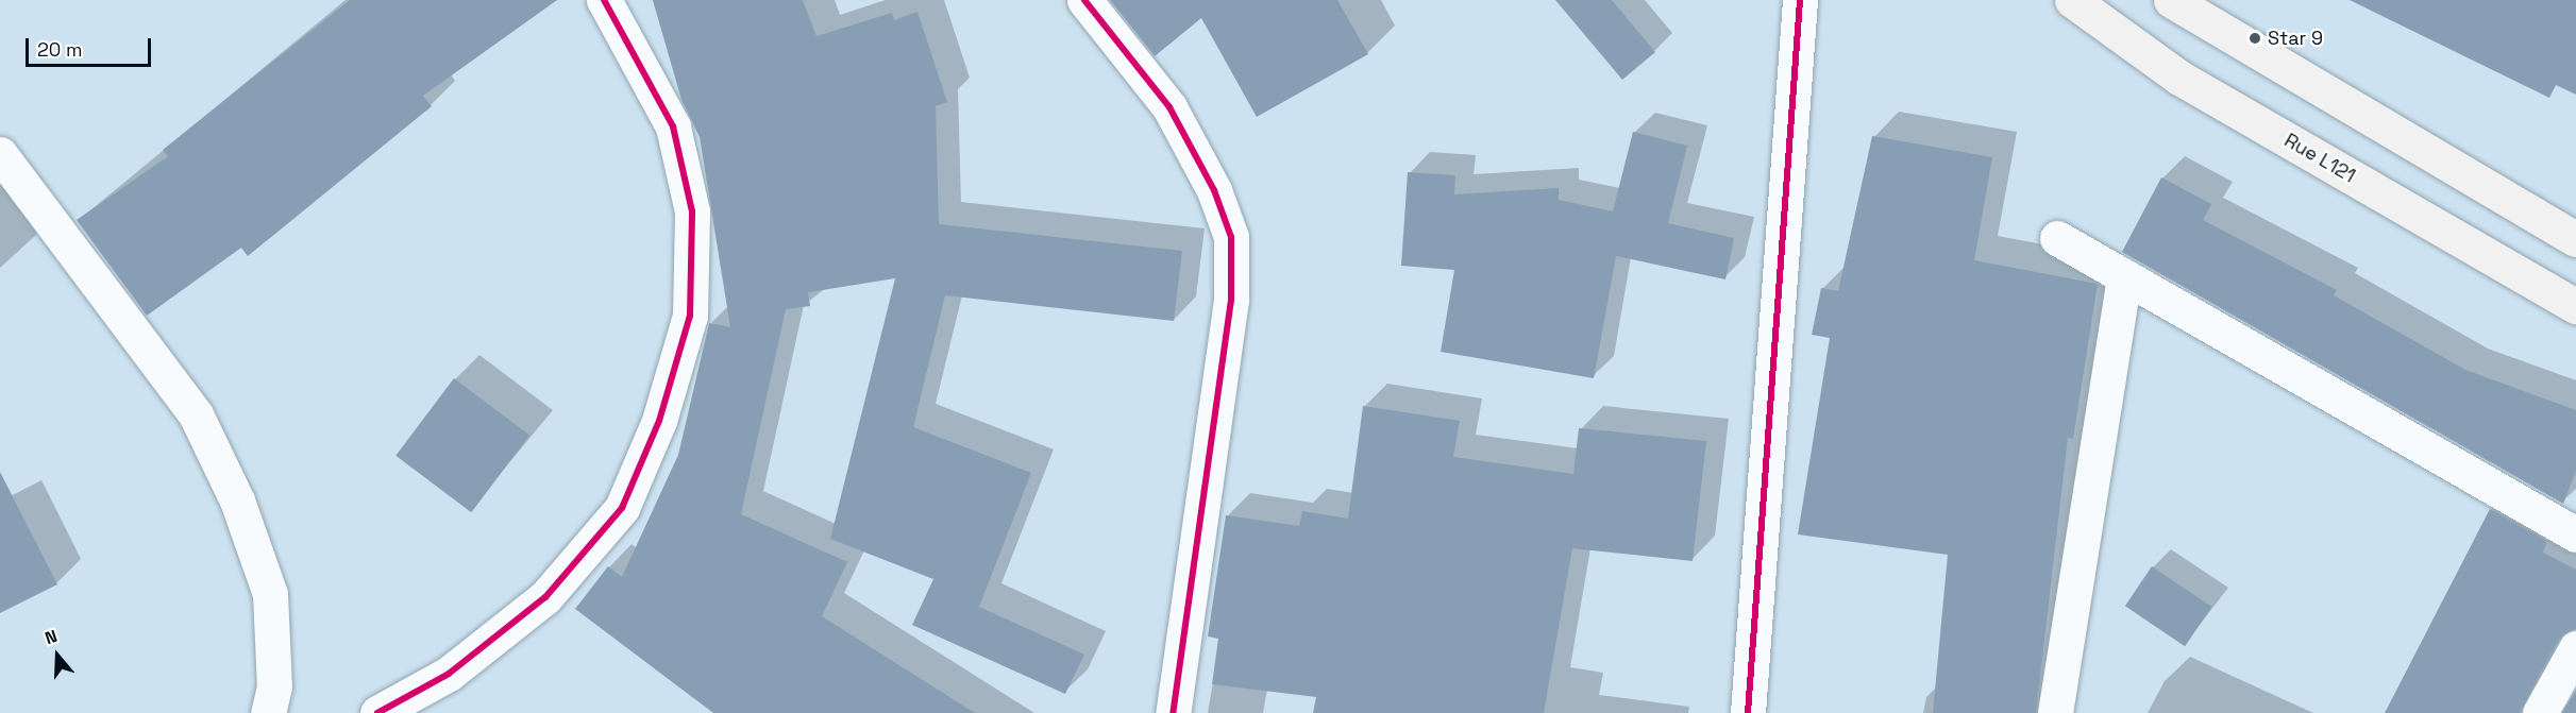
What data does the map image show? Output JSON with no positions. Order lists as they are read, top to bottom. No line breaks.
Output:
{"streets":{"main road":["Rue L121"]},"places":["Star 9"],"scale_bar":"20 m","north":"top"}
